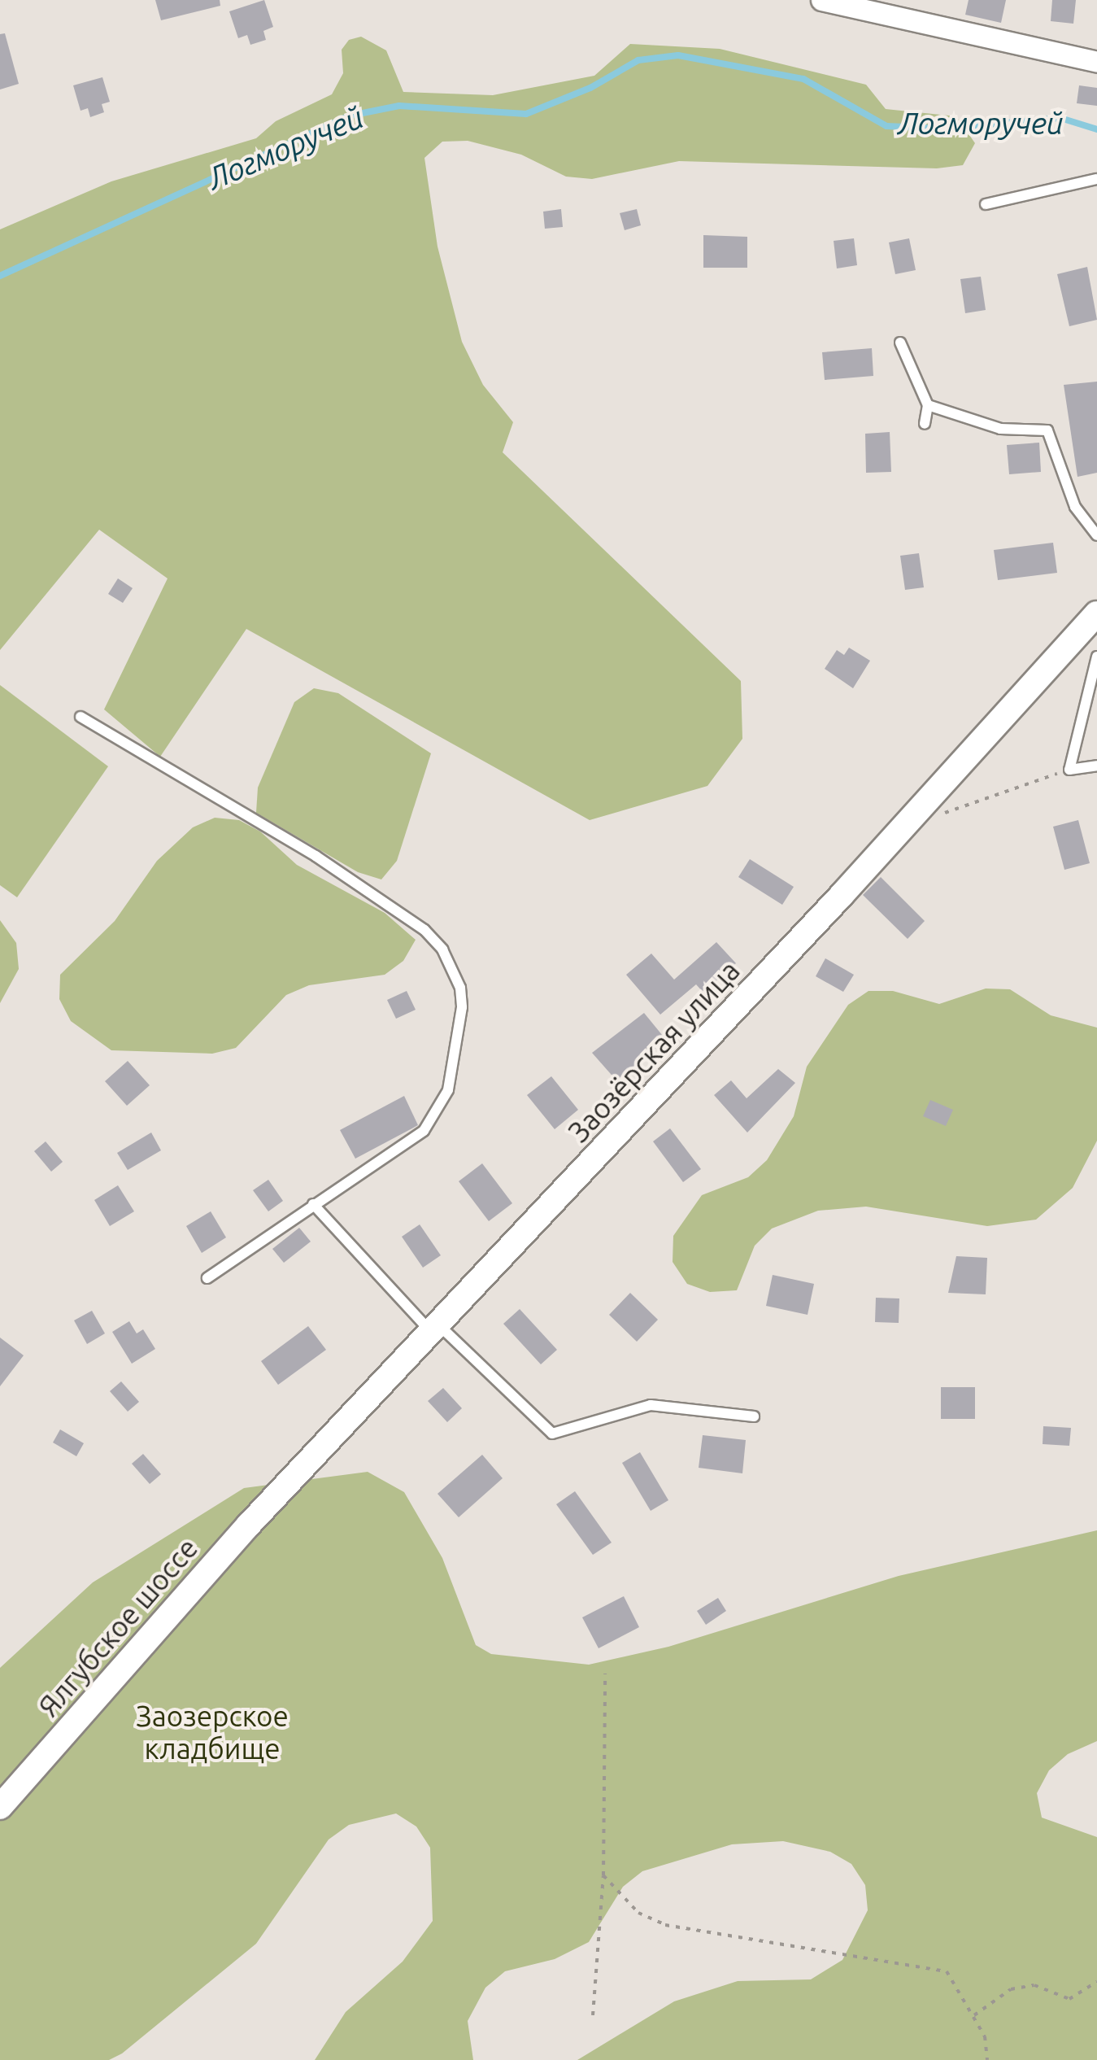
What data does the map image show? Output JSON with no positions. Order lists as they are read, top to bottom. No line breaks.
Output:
{"streets":{"street":["Заозёрская улица","Ялгубское шоссе"]},"crossings":[["Заозёрская улица","Ялгубское шоссе"]],"water":["Логморучей"],"parks":["Заозерское кладбище"]}
